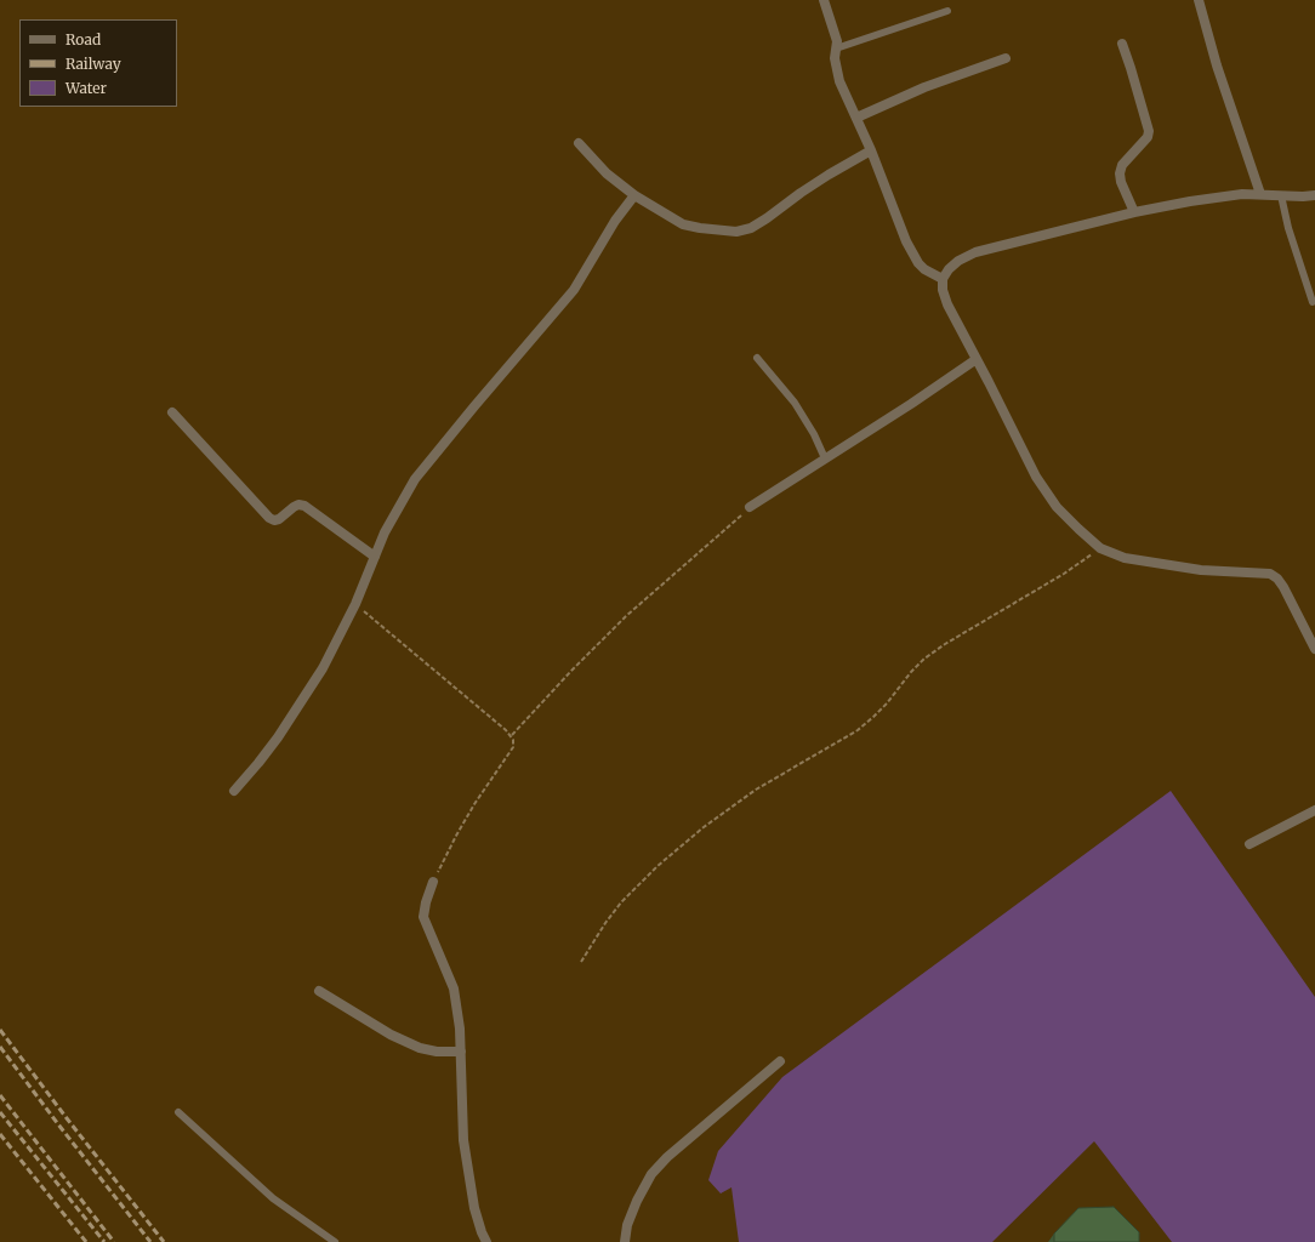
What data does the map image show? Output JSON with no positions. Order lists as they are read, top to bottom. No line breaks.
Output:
{"legend":["Road","Railway","Water"]}
